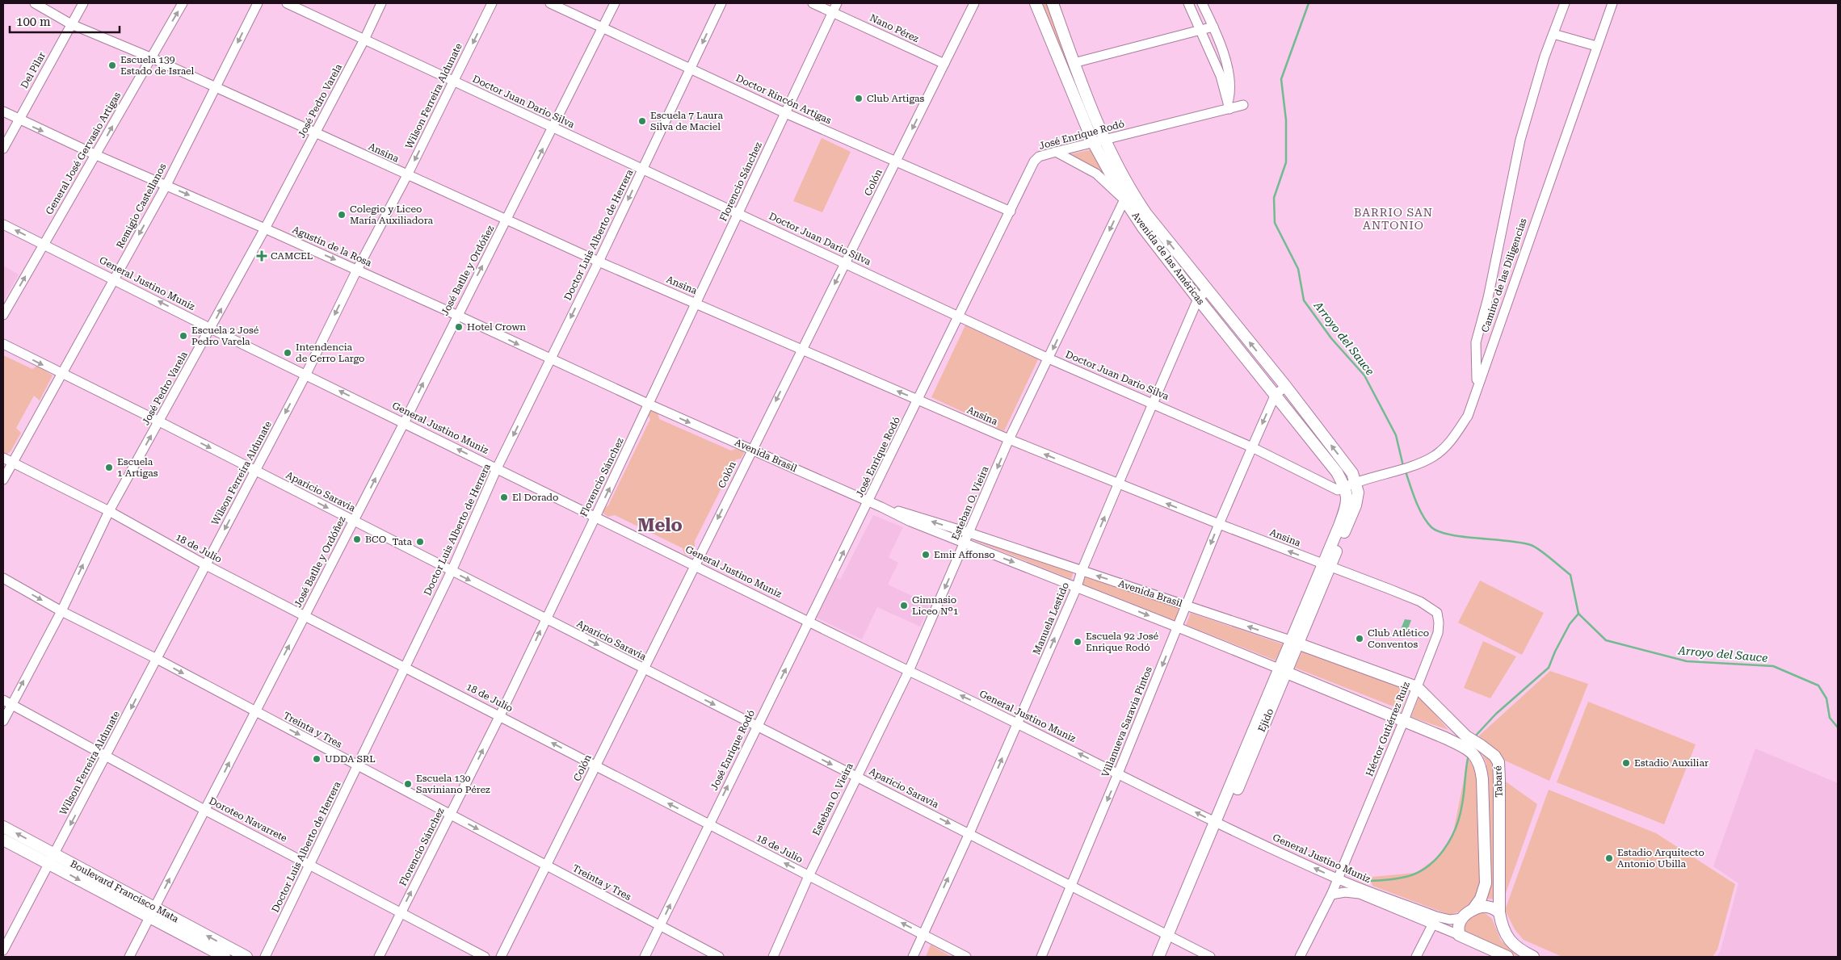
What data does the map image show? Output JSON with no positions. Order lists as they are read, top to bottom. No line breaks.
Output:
{"streets":{"main road":["Avenida de las Américas","Avenida Brasil","Ejido","Tabaré","Boulevard Francisco Mata"],"street":["Nano Pérez","Del Pilar","Wilson Ferreira Aldunate","Doctor Rincón Artigas","José Pedro Varela","Doctor Juan Dario Silva","José Enrique Rodó","Ansina","General José Gervasio Artigas","Florencio Sánchez","Colón","Remigio Castellanos","Doctor Luis Alberto de Herrera","Agustín de la Rosa","José Batlle y Ordóñez","Camino de las Diligencias","General Justino Muniz","Aparicio Saravia","Esteban O. Vieira","18 de Julio","Manuela Lestido","Villanueva Saravia Pintos","Héctor Gutiérrez Ruiz","Treinta y Tres","Doroteo Navarrete"]},"crossings":[["Nano Pérez","Florencio Sánchez"],["Nano Pérez","Colón"],["Del Pilar","Ansina"],["Del Pilar","Agustín de la Rosa"],["Wilson Ferreira Aldunate","Doctor Juan Dario Silva"],["Wilson Ferreira Aldunate","Ansina"],["Wilson Ferreira Aldunate","Agustín de la Rosa"],["Wilson Ferreira Aldunate","General Justino Muniz"],["Wilson Ferreira Aldunate","Aparicio Saravia"],["Wilson Ferreira Aldunate","18 de Julio"],["Wilson Ferreira Aldunate","Treinta y Tres"],["Wilson Ferreira Aldunate","Doroteo Navarrete"],["Wilson Ferreira Aldunate","Boulevard Francisco Mata"],["Doctor Rincón Artigas","José Enrique Rodó"],["Doctor Rincón Artigas","Florencio Sánchez"],["Doctor Rincón Artigas","Colón"],["Doctor Rincón Artigas","Doctor Luis Alberto de Herrera"],["Doctor Rincón Artigas","José Batlle y Ordóñez"],["José Pedro Varela","Doctor Juan Dario Silva"],["José Pedro Varela","Ansina"],["José Pedro Varela","Agustín de la Rosa"],["José Pedro Varela","General Justino Muniz"],["José Pedro Varela","Aparicio Saravia"],["José Pedro Varela","18 de Julio"],["José Pedro Varela","Treinta y Tres"],["José Pedro Varela","Doroteo Navarrete"],["Doctor Juan Dario Silva","José Enrique Rodó"],["Doctor Juan Dario Silva","Florencio Sánchez"],["Doctor Juan Dario Silva","Colón"],["Doctor Juan Dario Silva","Doctor Luis Alberto de Herrera"],["Doctor Juan Dario Silva","Avenida de las Américas"],["Doctor Juan Dario Silva","José Batlle y Ordóñez"],["Doctor Juan Dario Silva","Camino de las Diligencias"],["Doctor Juan Dario Silva","Esteban O. Vieira"],["Doctor Juan Dario Silva","Manuela Lestido"],["Doctor Juan Dario Silva","Ejido"],["Doctor Juan Dario Silva","Villanueva Saravia Pintos"],["José Enrique Rodó","Ansina"],["José Enrique Rodó","Avenida de las Américas"],["José Enrique Rodó","General Justino Muniz"],["José Enrique Rodó","Avenida Brasil"],["José Enrique Rodó","Aparicio Saravia"],["José Enrique Rodó","18 de Julio"],["José Enrique Rodó","Treinta y Tres"],["Ansina","General José Gervasio Artigas"],["Ansina","Florencio Sánchez"],["Ansina","Colón"],["Ansina","Remigio Castellanos"],["Ansina","Doctor Luis Alberto de Herrera"],["Ansina","José Batlle y Ordóñez"],["Ansina","Esteban O. Vieira"],["Ansina","Manuela Lestido"],["Ansina","Ejido"],["Ansina","Villanueva Saravia Pintos"],["Ansina","Héctor Gutiérrez Ruiz"],["General José Gervasio Artigas","Agustín de la Rosa"],["General José Gervasio Artigas","General Justino Muniz"],["Florencio Sánchez","Agustín de la Rosa"],["Florencio Sánchez","General Justino Muniz"],["Florencio Sánchez","Avenida Brasil"],["Florencio Sánchez","Aparicio Saravia"],["Florencio Sánchez","18 de Julio"],["Florencio Sánchez","Treinta y Tres"],["Florencio Sánchez","Doroteo Navarrete"],["Colón","General Justino Muniz"],["Colón","Avenida Brasil"],["Colón","Aparicio Saravia"],["Colón","18 de Julio"],["Colón","Treinta y Tres"],["Remigio Castellanos","Agustín de la Rosa"],["Remigio Castellanos","General Justino Muniz"],["Remigio Castellanos","Aparicio Saravia"],["Remigio Castellanos","18 de Julio"],["Doctor Luis Alberto de Herrera","Agustín de la Rosa"],["Doctor Luis Alberto de Herrera","General Justino Muniz"],["Doctor Luis Alberto de Herrera","Aparicio Saravia"],["Doctor Luis Alberto de Herrera","18 de Julio"],["Doctor Luis Alberto de Herrera","Treinta y Tres"],["Doctor Luis Alberto de Herrera","Doroteo Navarrete"],["Agustín de la Rosa","José Batlle y Ordóñez"],["Agustín de la Rosa","Avenida Brasil"],["Avenida de las Américas","Camino de las Diligencias"],["Avenida de las Américas","Esteban O. Vieira"],["Avenida de las Américas","Manuela Lestido"],["Avenida de las Américas","Ejido"],["Avenida de las Américas","Villanueva Saravia Pintos"],["José Batlle y Ordóñez","General Justino Muniz"],["José Batlle y Ordóñez","Aparicio Saravia"],["José Batlle y Ordóñez","18 de Julio"],["José Batlle y Ordóñez","Treinta y Tres"],["José Batlle y Ordóñez","Doroteo Navarrete"],["José Batlle y Ordóñez","Boulevard Francisco Mata"],["Camino de las Diligencias","Ejido"],["General Justino Muniz","Esteban O. Vieira"],["General Justino Muniz","Manuela Lestido"],["General Justino Muniz","Ejido"],["General Justino Muniz","Villanueva Saravia Pintos"],["General Justino Muniz","Héctor Gutiérrez Ruiz"],["Avenida Brasil","Esteban O. Vieira"],["Avenida Brasil","Manuela Lestido"],["Avenida Brasil","Ejido"],["Avenida Brasil","Villanueva Saravia Pintos"],["Avenida Brasil","Héctor Gutiérrez Ruiz"],["Avenida Brasil","Tabaré"],["Aparicio Saravia","Esteban O. Vieira"],["Aparicio Saravia","Manuela Lestido"],["Aparicio Saravia","Ejido"],["Aparicio Saravia","Villanueva Saravia Pintos"],["Esteban O. Vieira","18 de Julio"],["18 de Julio","Manuela Lestido"],["Ejido","Héctor Gutiérrez Ruiz"],["Héctor Gutiérrez Ruiz","Tabaré"]],"one_way":["Wilson Ferreira Aldunate","José Pedro Varela","José Enrique Rodó","General José Gervasio Artigas","Florencio Sánchez","Colón","Remigio Castellanos","Doctor Luis Alberto de Herrera","Agustín de la Rosa","José Batlle y Ordóñez","General Justino Muniz","Aparicio Saravia","Esteban O. Vieira","18 de Julio","Manuela Lestido","Villanueva Saravia Pintos","Treinta y Tres"],"districts":["BARRIO SAN ANTONIO","Melo"],"water":["Arroyo del Sauce"],"places":{"other":["Escuela 139 Estado de Israel","Club Artigas","Escuela 7 Laura Silva de Maciel","Colegio y Liceo María Auxiliadora","Hotel Crown","Escuela 2 José Pedro Varela","Intendencia de Cerro Largo","Escuela 1 Artigas","El Dorado","BCO","Tata","Emir Affonso","Gimnasio Liceo Nº1","Club Atlético Conventos","Escuela 92 José Enrique Rodó","UDDA SRL","Estadio Auxiliar","Escuela 130 Saviniano Pérez","Estadio Arquitecto Antonio Ubilla"],"health":["CAMCEL"]},"scale_bar":"100 m"}
